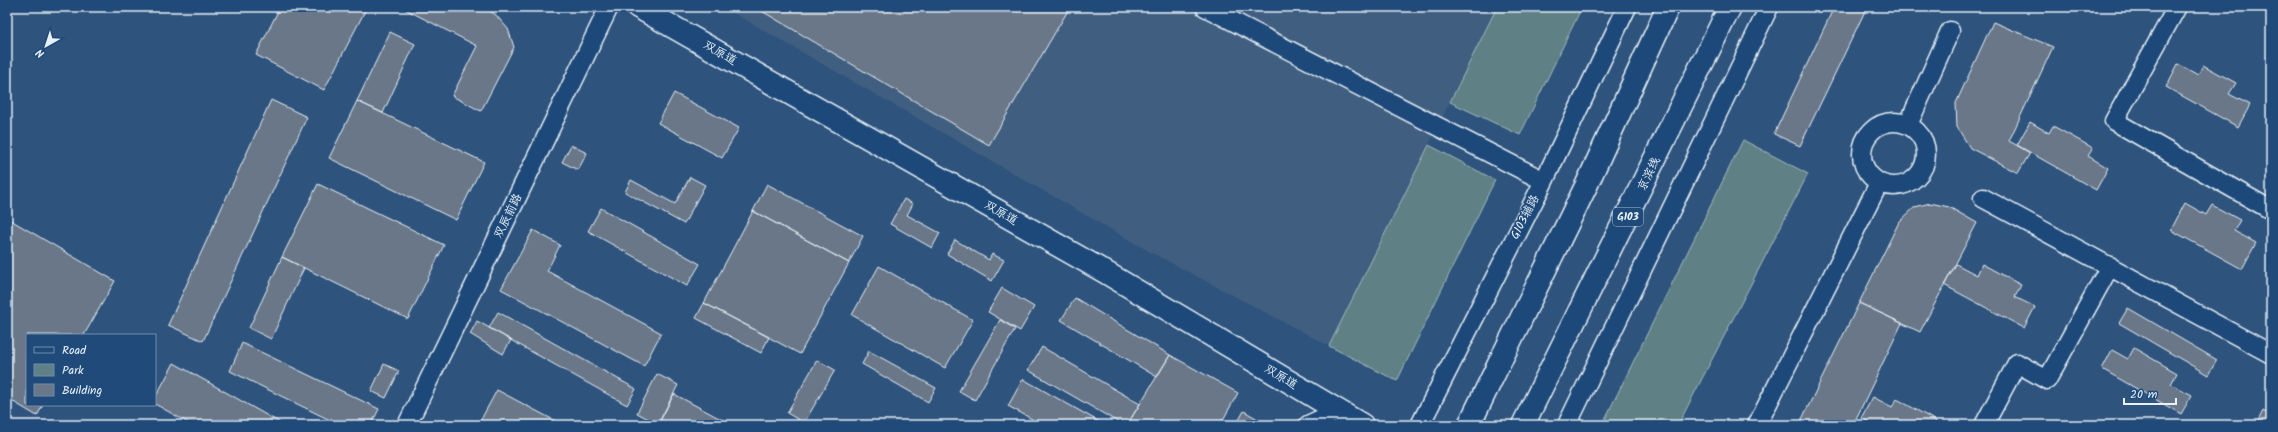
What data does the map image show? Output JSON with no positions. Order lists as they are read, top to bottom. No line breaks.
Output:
{"streets":{"main road":["双原道","京滨线","G103"],"street":["双辰前路","G103辅路"]},"legend":["Road","Park","Building"],"scale_bar":"20 m","north":"bottom left"}
